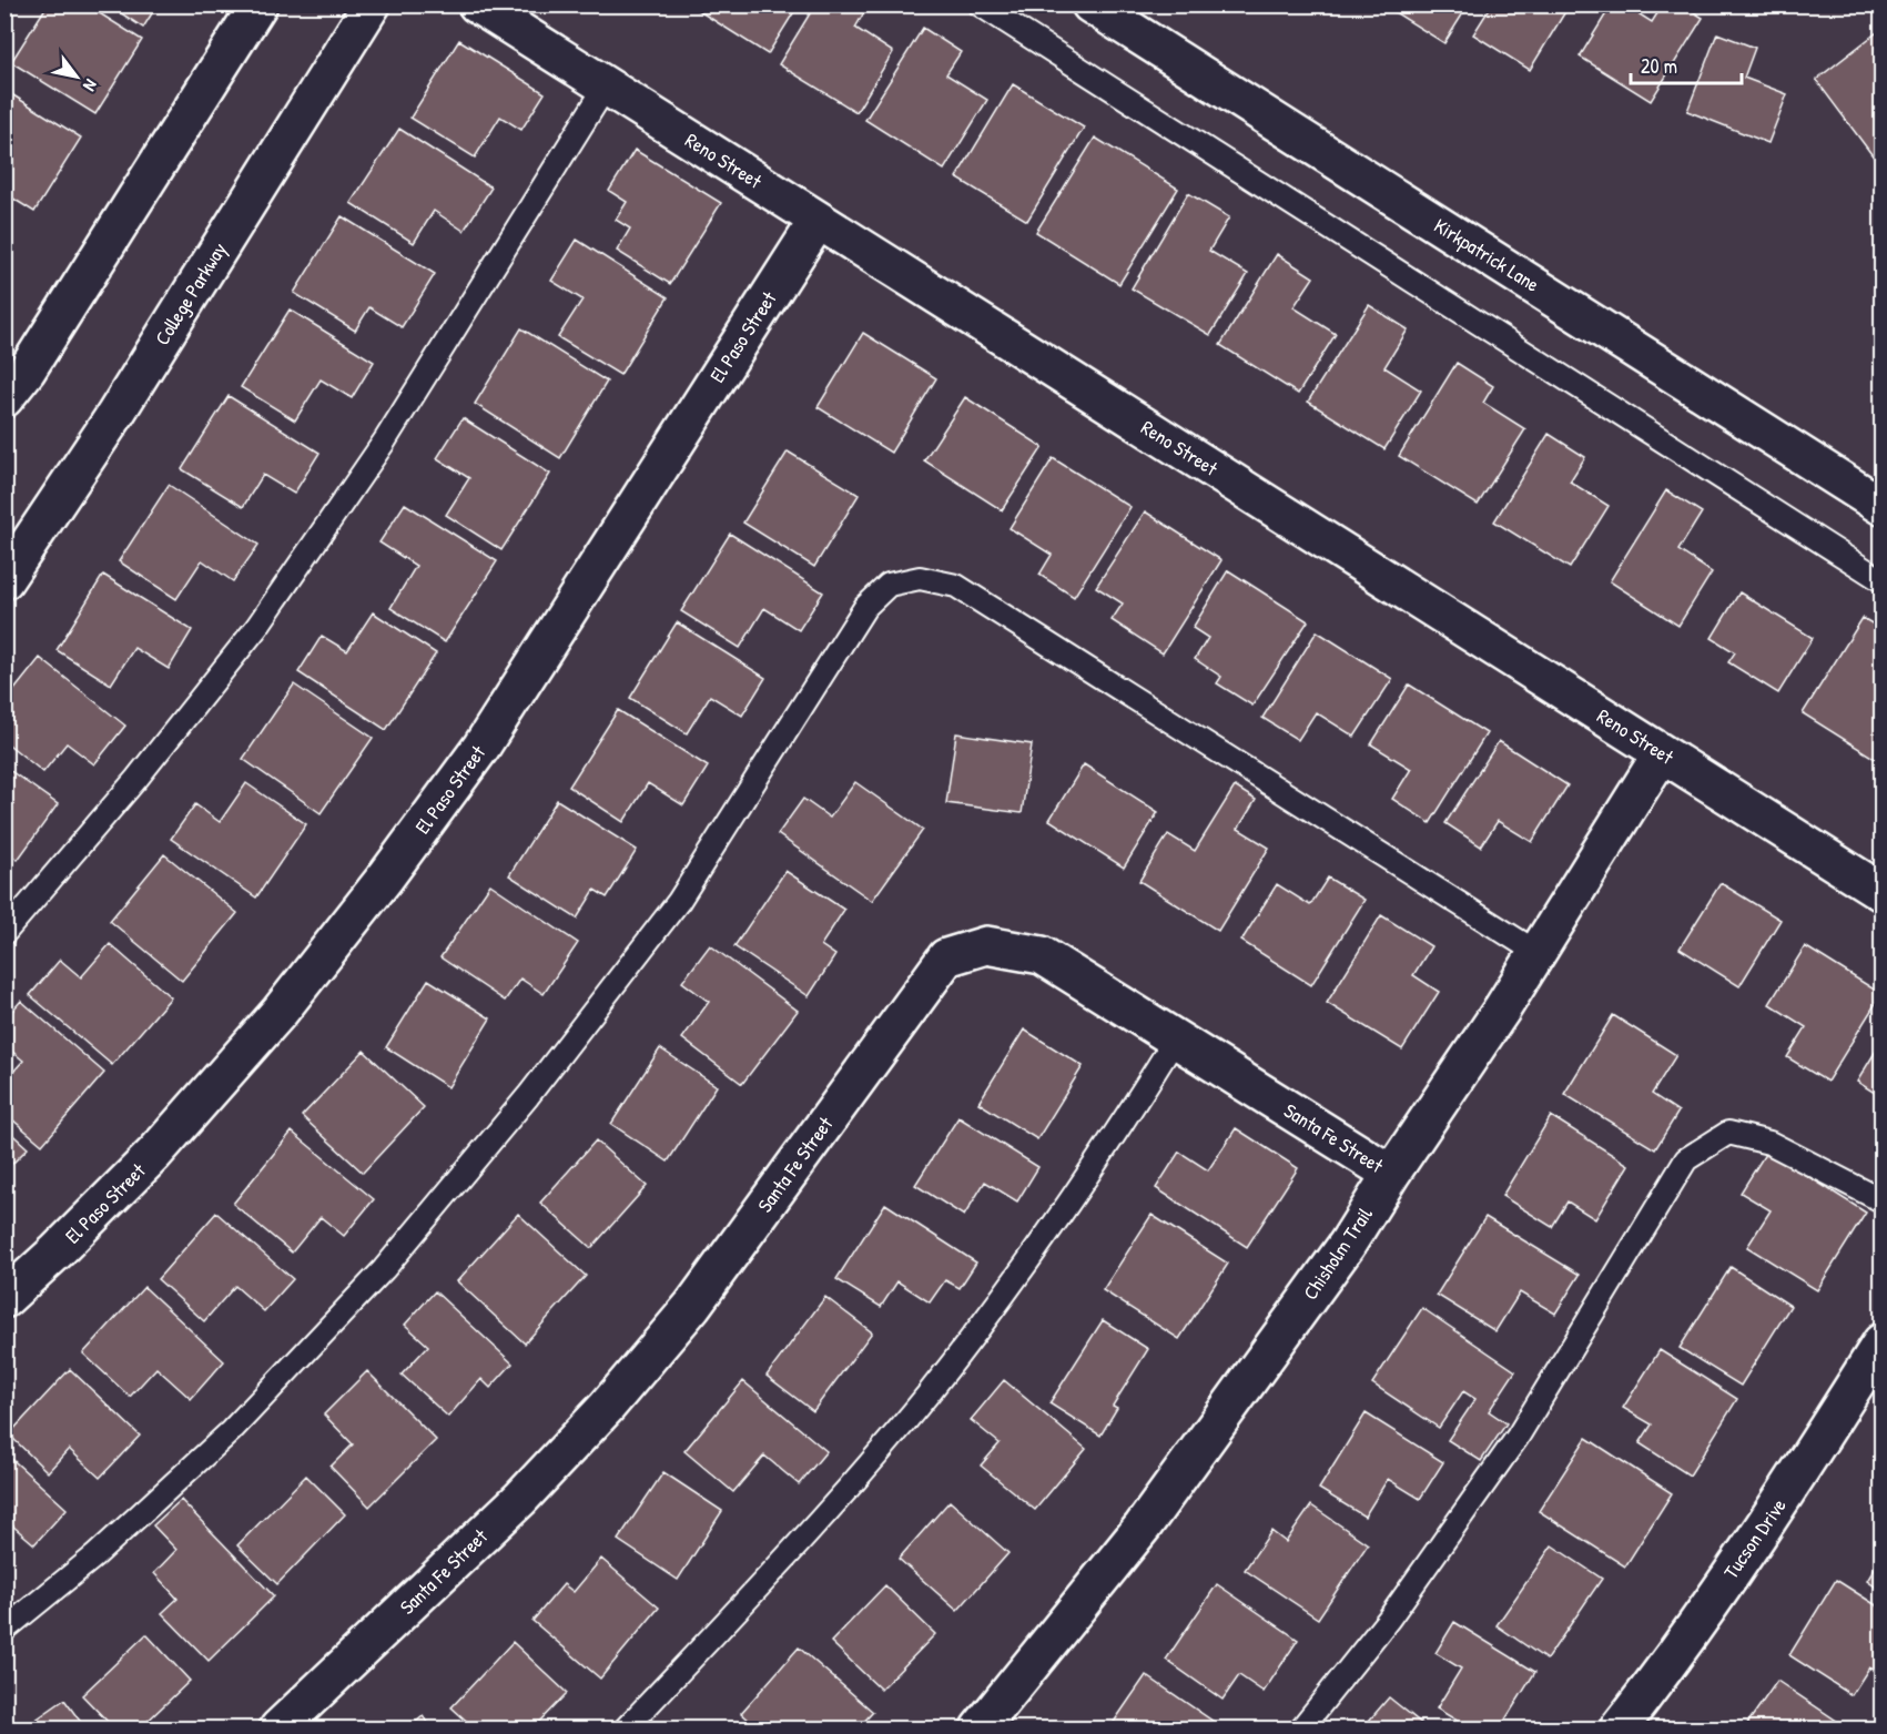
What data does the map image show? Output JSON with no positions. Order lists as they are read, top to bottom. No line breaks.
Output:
{"streets":{"street":["Reno Street","Kirkpatrick Lane","College Parkway","El Paso Street","Santa Fe Street","Chisholm Trail","Tucson Drive"]},"crossings":[["Reno Street","El Paso Street"],["Reno Street","Chisholm Trail"],["Santa Fe Street","Chisholm Trail"]],"scale_bar":"20 m","north":"bottom right"}
